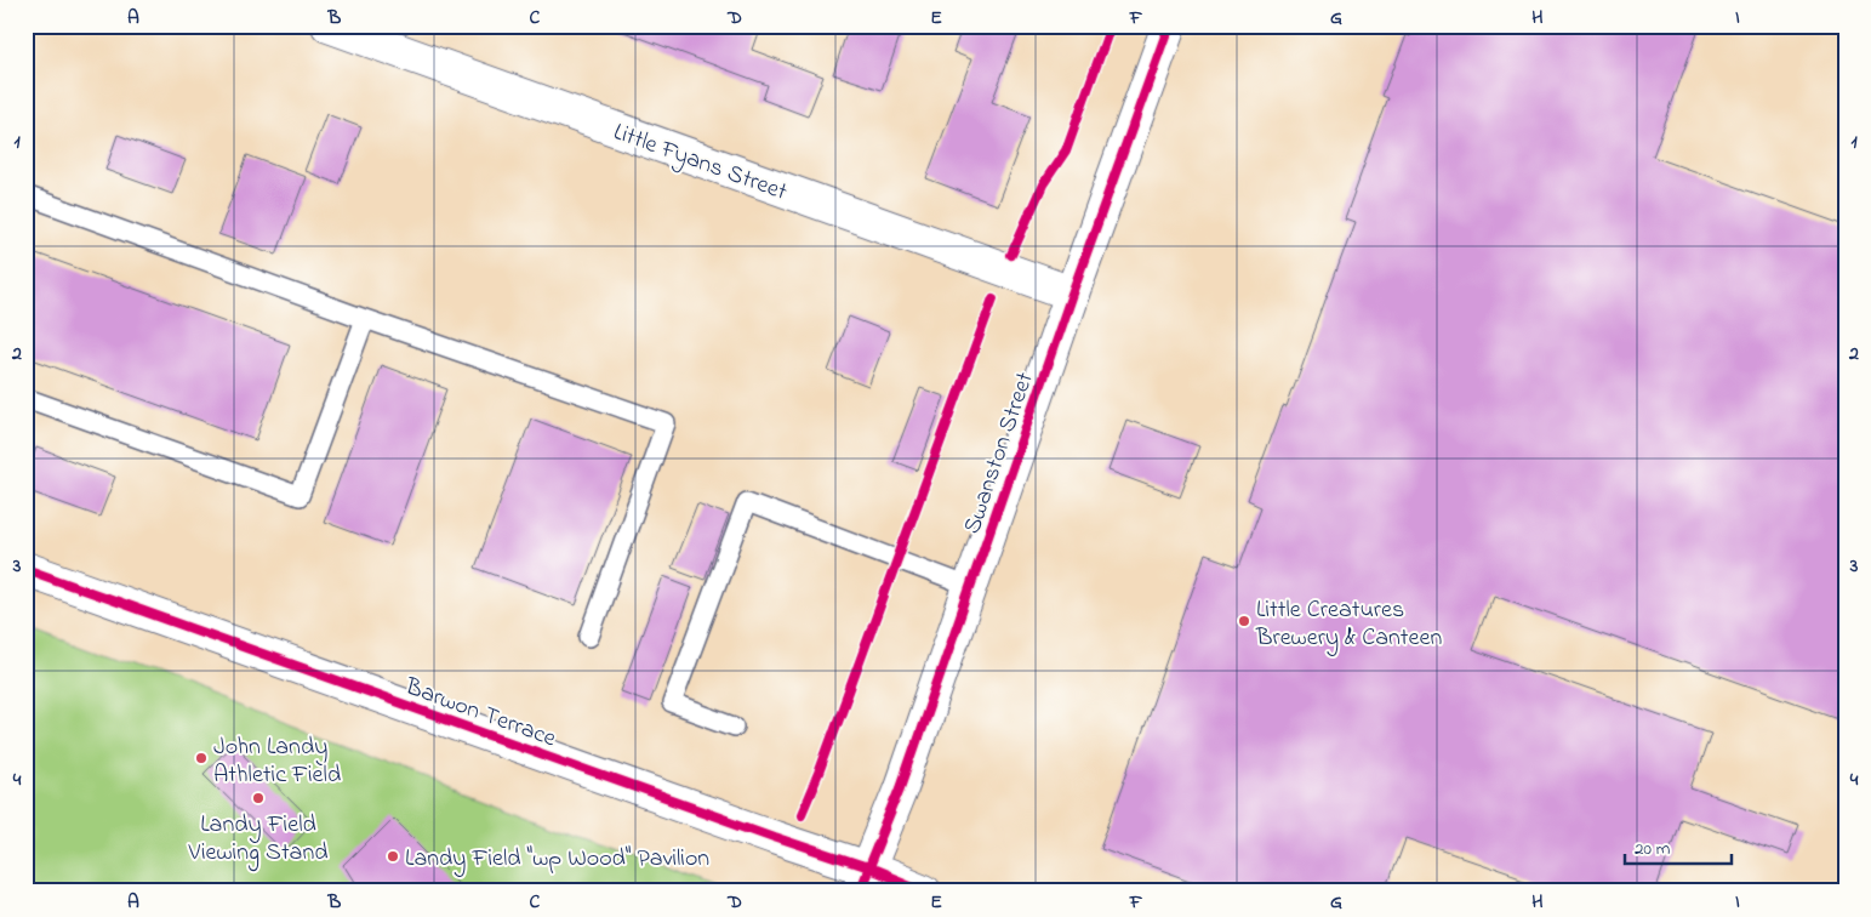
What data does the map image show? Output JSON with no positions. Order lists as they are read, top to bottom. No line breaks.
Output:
{"streets":{"street":["Little Fyans Street","Swanston Street","Barwon Terrace"]},"crossings":[["Little Fyans Street","Swanston Street"],["Swanston Street","Barwon Terrace"]],"places":["Little Creatures Brewery & Canteen","John Landy Athletic Field","Landy Field Viewing Stand","Landy Field \"wp Wood\" Pavilion"],"scale_bar":"20 m","grid":{"columns":["A","B","C","D","E","F","G","H","I"],"rows":["1","2","3","4"]}}
